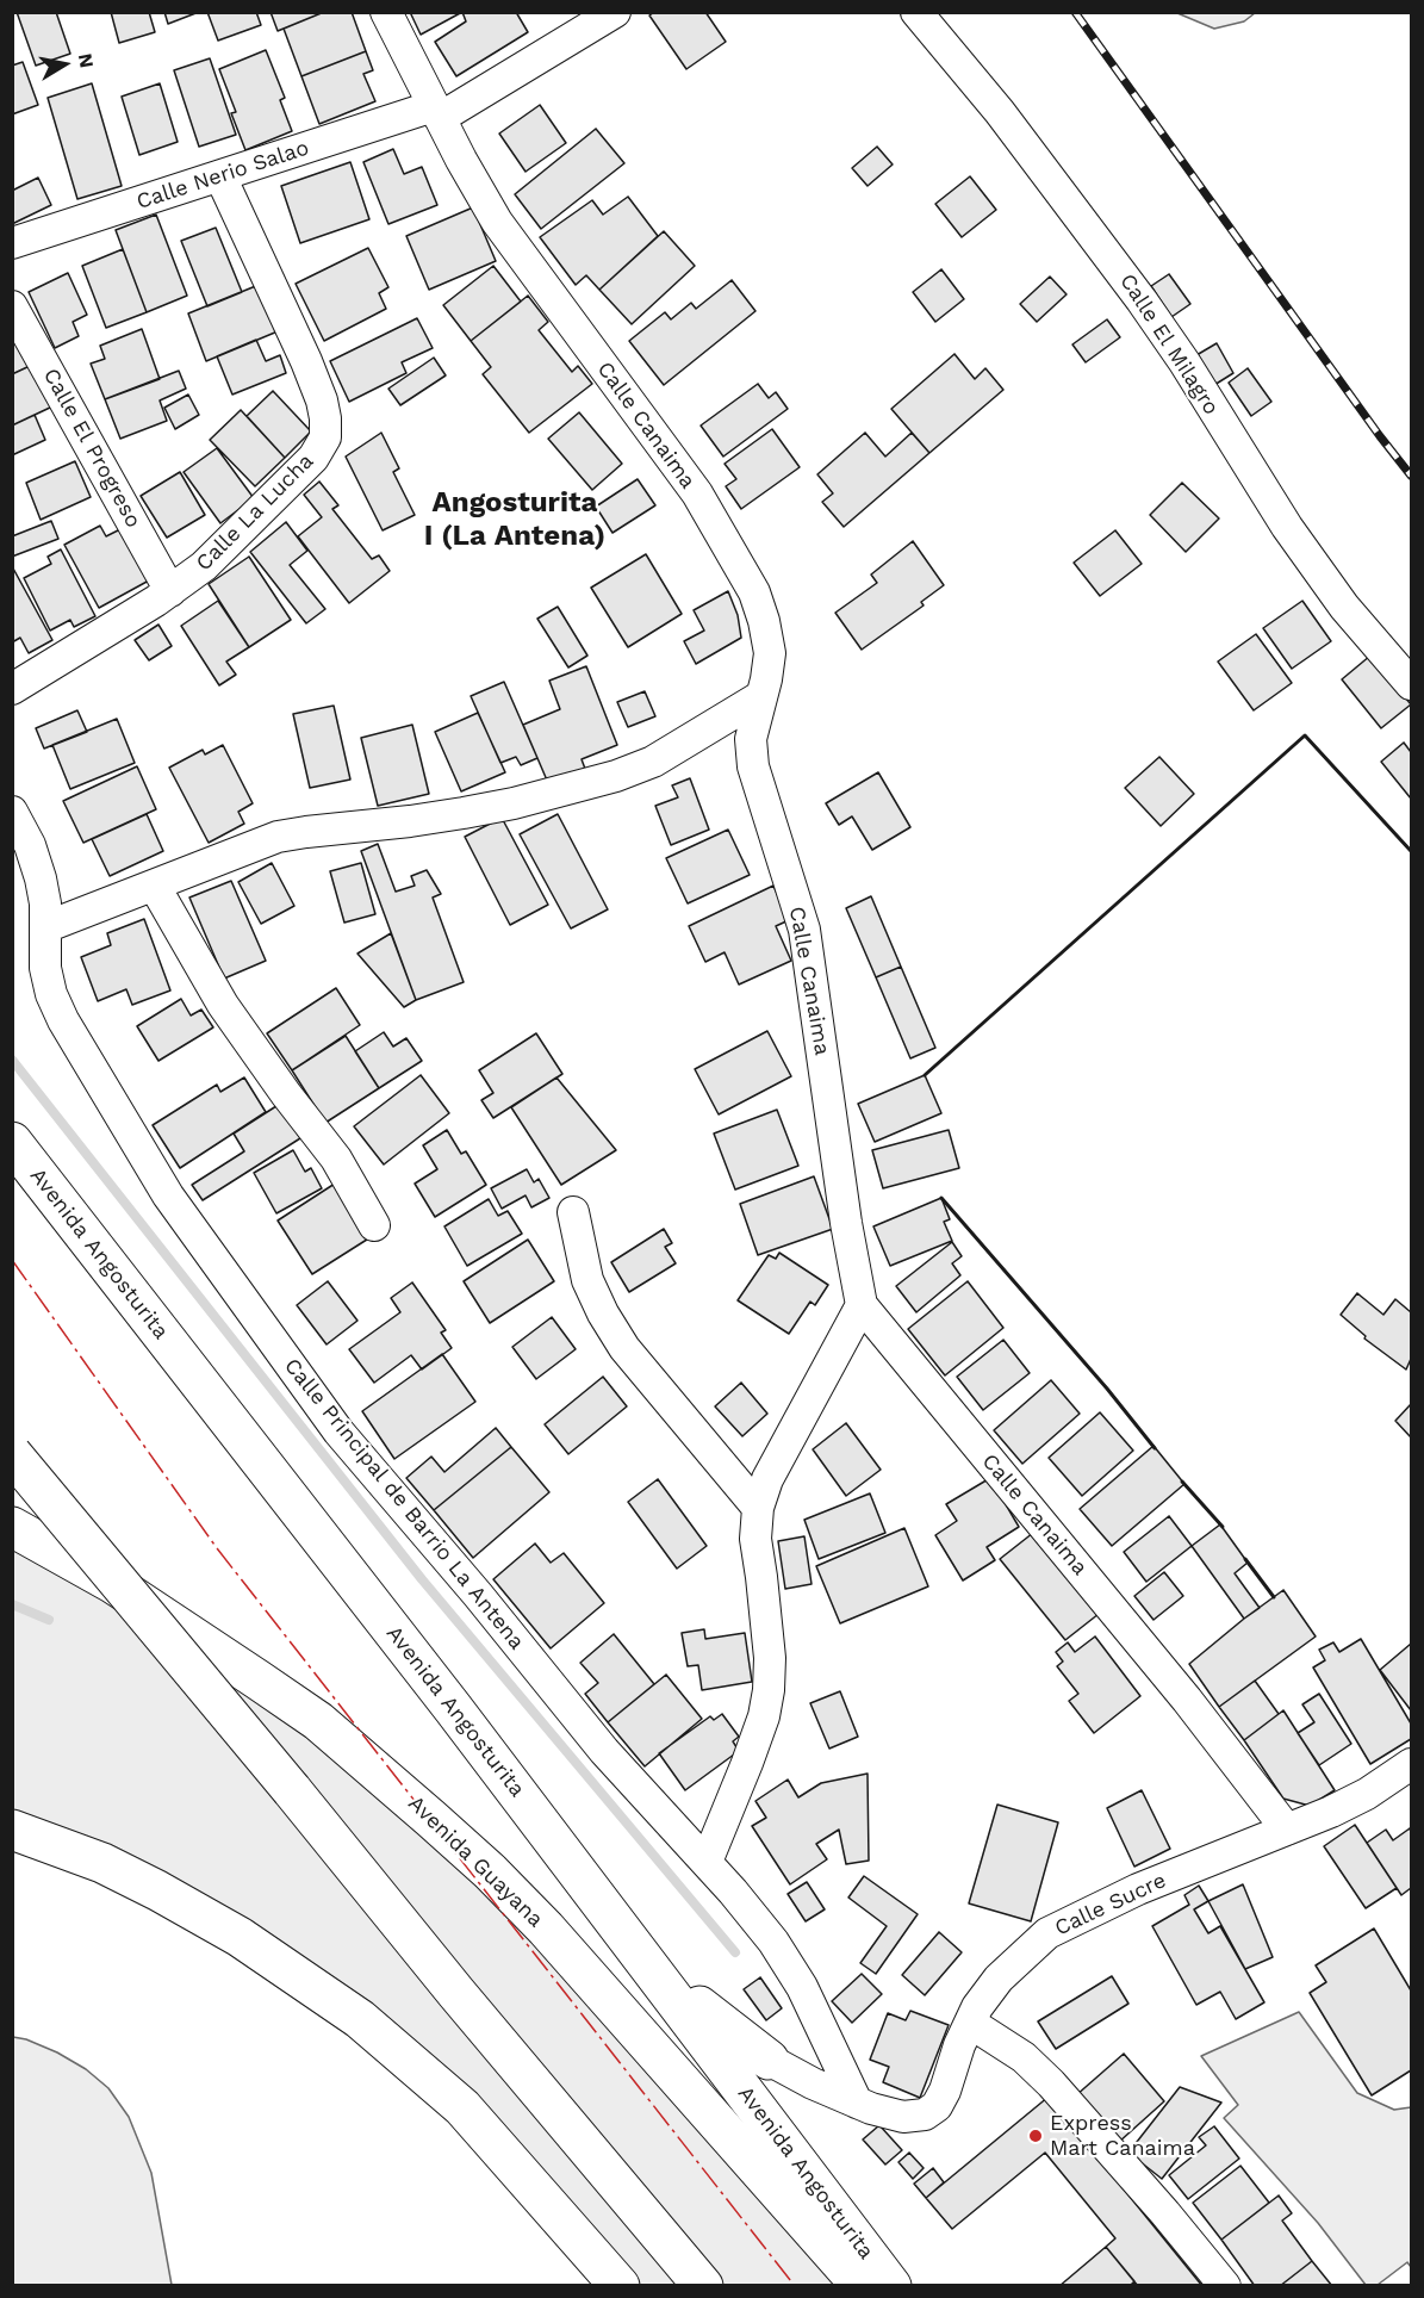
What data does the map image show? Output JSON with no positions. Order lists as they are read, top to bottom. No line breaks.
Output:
{"streets":{"main road":["Avenida Angosturita","Avenida Guayana"],"street":["Calle Nerio Salao","Calle El Milagro","Calle Canaima","Calle El Progreso","Calle La Lucha","Calle Principal de Barrio La Antena","Calle Sucre"]},"crossings":[["Calle Nerio Salao","Calle Canaima"],["Calle Nerio Salao","Calle La Lucha"],["Calle Canaima","Calle Sucre"],["Calle El Progreso","Calle La Lucha"],["Calle Principal de Barrio La Antena","Calle Sucre"]],"districts":["Angosturita I (La Antena)"],"places":["Express Mart Canaima"],"north":"right"}
